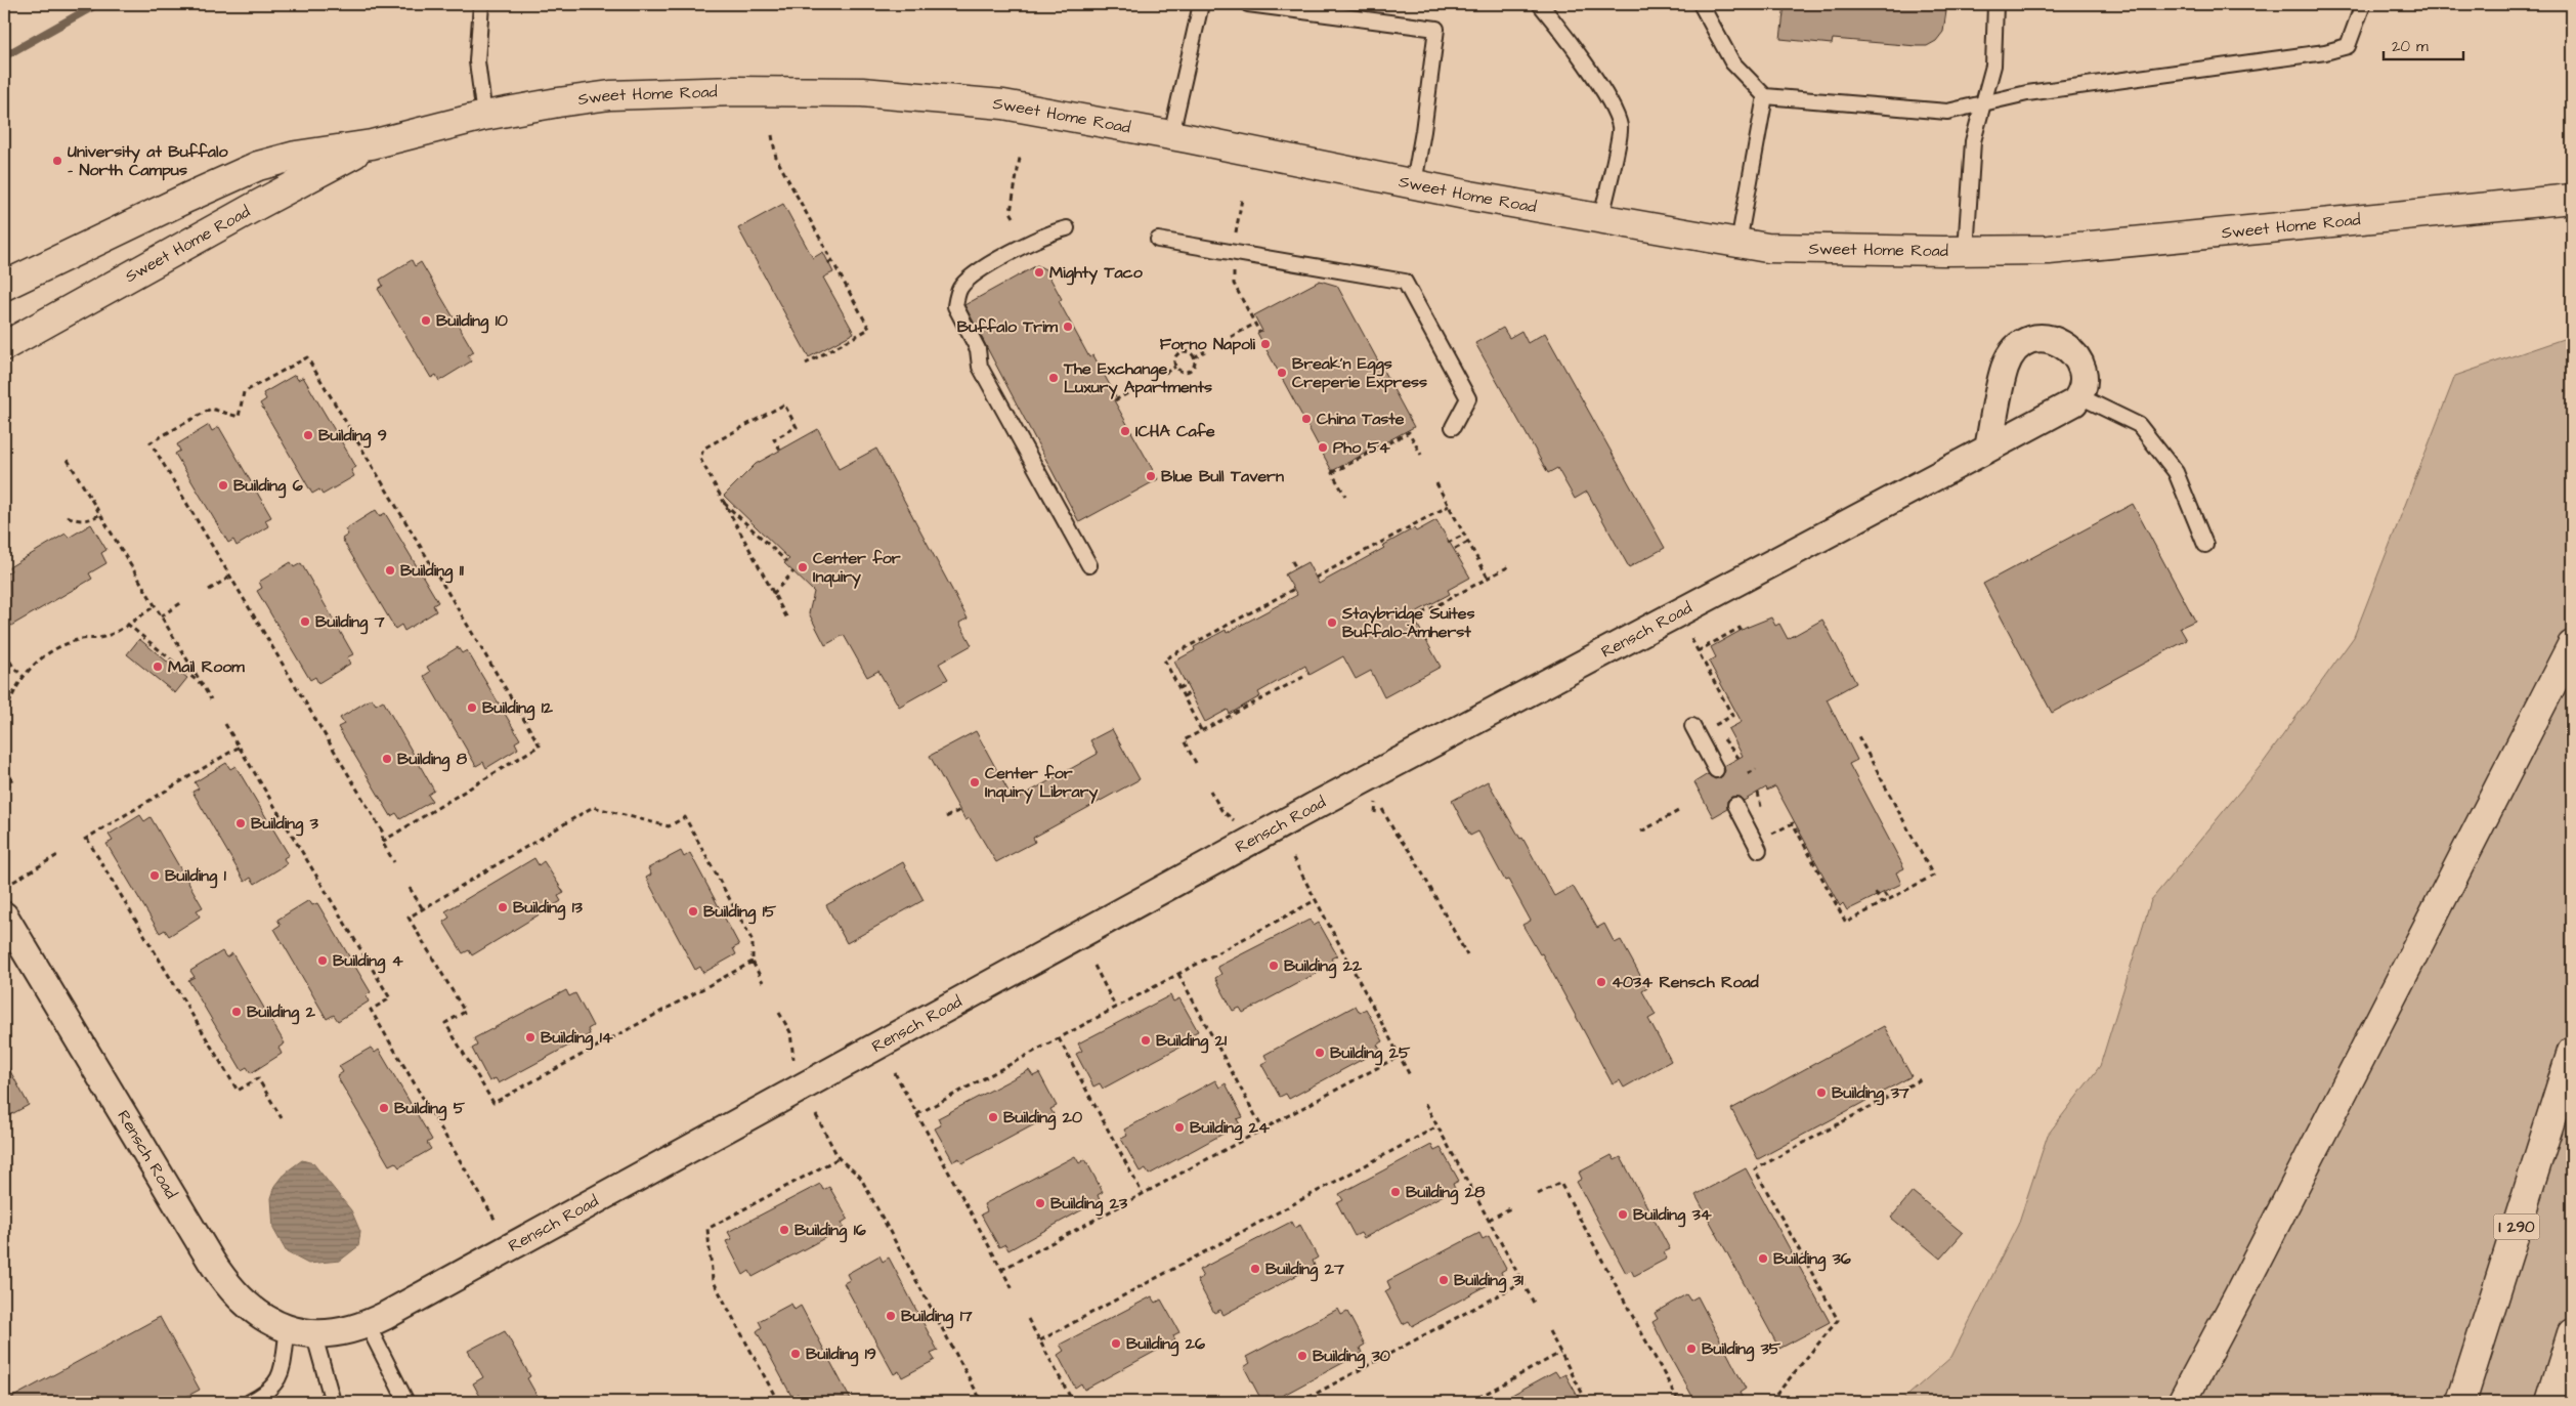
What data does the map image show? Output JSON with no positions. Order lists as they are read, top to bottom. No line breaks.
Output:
{"streets":{"main road":["Sweet Home Road","I 290"],"street":["Rensch Road"]},"places":["University at Buffalo - North Campus","Mighty Taco","Building 10","Buffalo Trim","Forno Napoli","Break'n Eggs Creperie Express","The Exchange Luxury Apartments","China Taste","ICHA Cafe","Building 9","Pho 54","Blue Bull Tavern","Building 6","Center for Inquiry","Building 11","Building 7","Staybridge Suites Buffalo-Amherst","Mail Room","Building 12","Building 8","Center for Inquiry Library","Building 3","Building 1","Building 13","Building 15","Building 4","Building 22","4034 Rensch Road","Building 2","Building 14","Building 21","Building 25","Building 37","Building 5","Building 20","Building 24","Building 28","Building 23","Building 34","Building 16","Building 36","Building 27","Building 31","Building 17","Building 26","Building 35","Building 19","Building 30"],"scale_bar":"20 m"}
